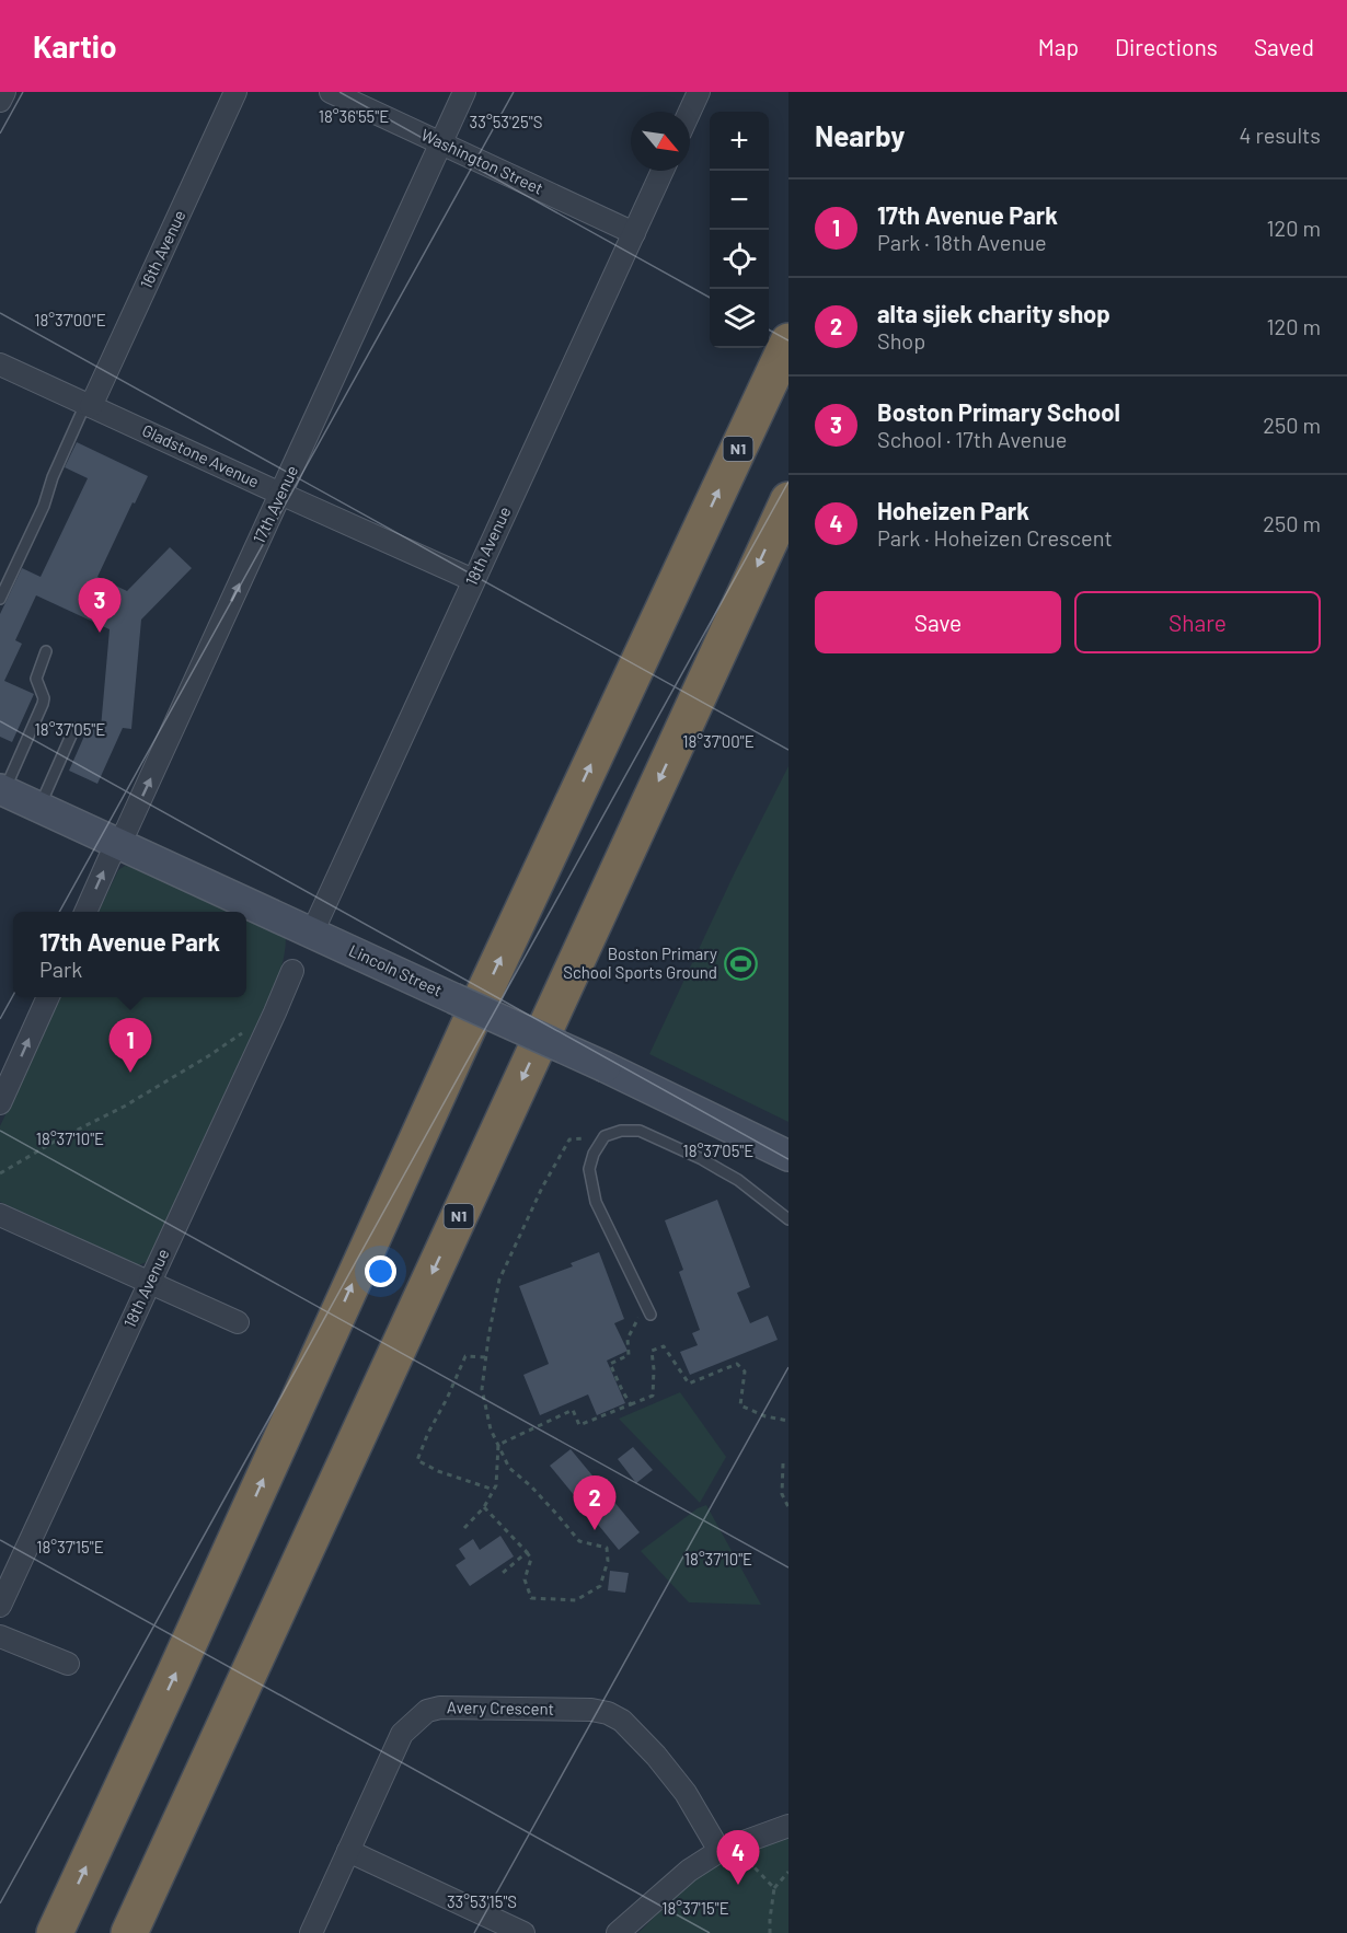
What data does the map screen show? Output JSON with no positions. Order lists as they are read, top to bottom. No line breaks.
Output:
{"streets":{"highway":["N1"],"street":["Washington Street","16th Avenue","Gladstone Avenue","17th Avenue","18th Avenue","Lincoln Street","Avery Crescent"]},"crossings":[["Washington Street","17th Avenue"],["Washington Street","18th Avenue"],["16th Avenue","Gladstone Avenue"],["Gladstone Avenue","17th Avenue"],["Gladstone Avenue","18th Avenue"],["17th Avenue","Lincoln Street"],["18th Avenue","Lincoln Street"]],"one_way":["17th Avenue"],"places":{"sports":["Boston Primary School Sports Ground"]},"north":"bottom right","page":{"header":"Kartio","nav":["Map","Directions","Saved"],"heading":["Nearby","4 results"],"map_buttons":["+","−"],"list":[{"mark":"1","name":"17th Avenue Park","note":"Park · 18th Avenue","value":"120 m"},{"mark":"2","name":"alta sjiek charity shop","note":"Shop","value":"120 m"},{"mark":"3","name":"Boston Primary School","note":"School · 17th Avenue","value":"250 m"},{"mark":"4","name":"Hoheizen Park","note":"Park · Hoheizen Crescent","value":"250 m"}],"buttons":["Save","Share"],"pins":["3","1","2","4"],"popup":["17th Avenue Park","Park"]},"coordinates":["18°36'55\"E","33°53'25\"S","18°37'00\"E","18°37'05\"E","18°37'10\"E","18°37'15\"E","33°53'15\"S"]}
